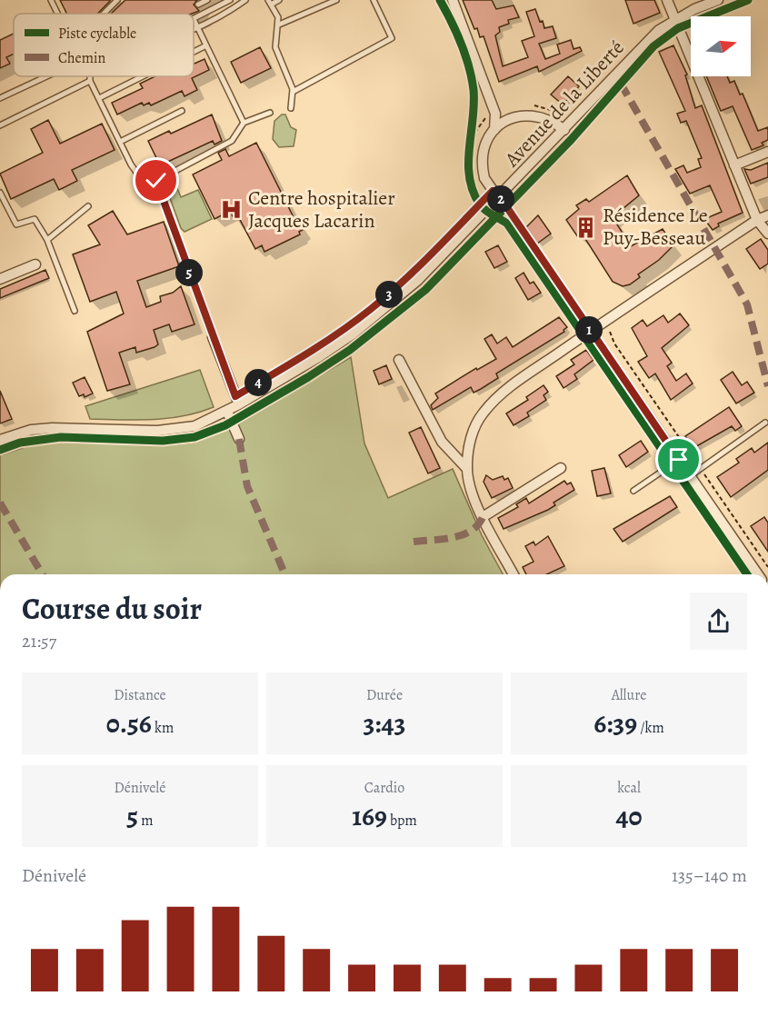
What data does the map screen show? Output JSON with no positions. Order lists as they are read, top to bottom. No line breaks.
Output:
{"streets":{"street":["Avenue de la Liberté"]},"places":{"hospital":["Centre hospitalier Jacques Lacarin"],"building":["Résidence Le Puy-Besseau"]},"legend":["Piste cyclable","Chemin"],"north":"right","page":{"pins":["2","5","3","1","4"],"heading":["Course du soir","21:57"],"stats":[["Distance","0.56 km"],["Durée","3:43"],["Allure","6:39 /km"],["Dénivelé","5 m"],["Cardio","169 bpm"],["kcal","40"]],"chart":["Dénivelé","135–140 m"]}}
